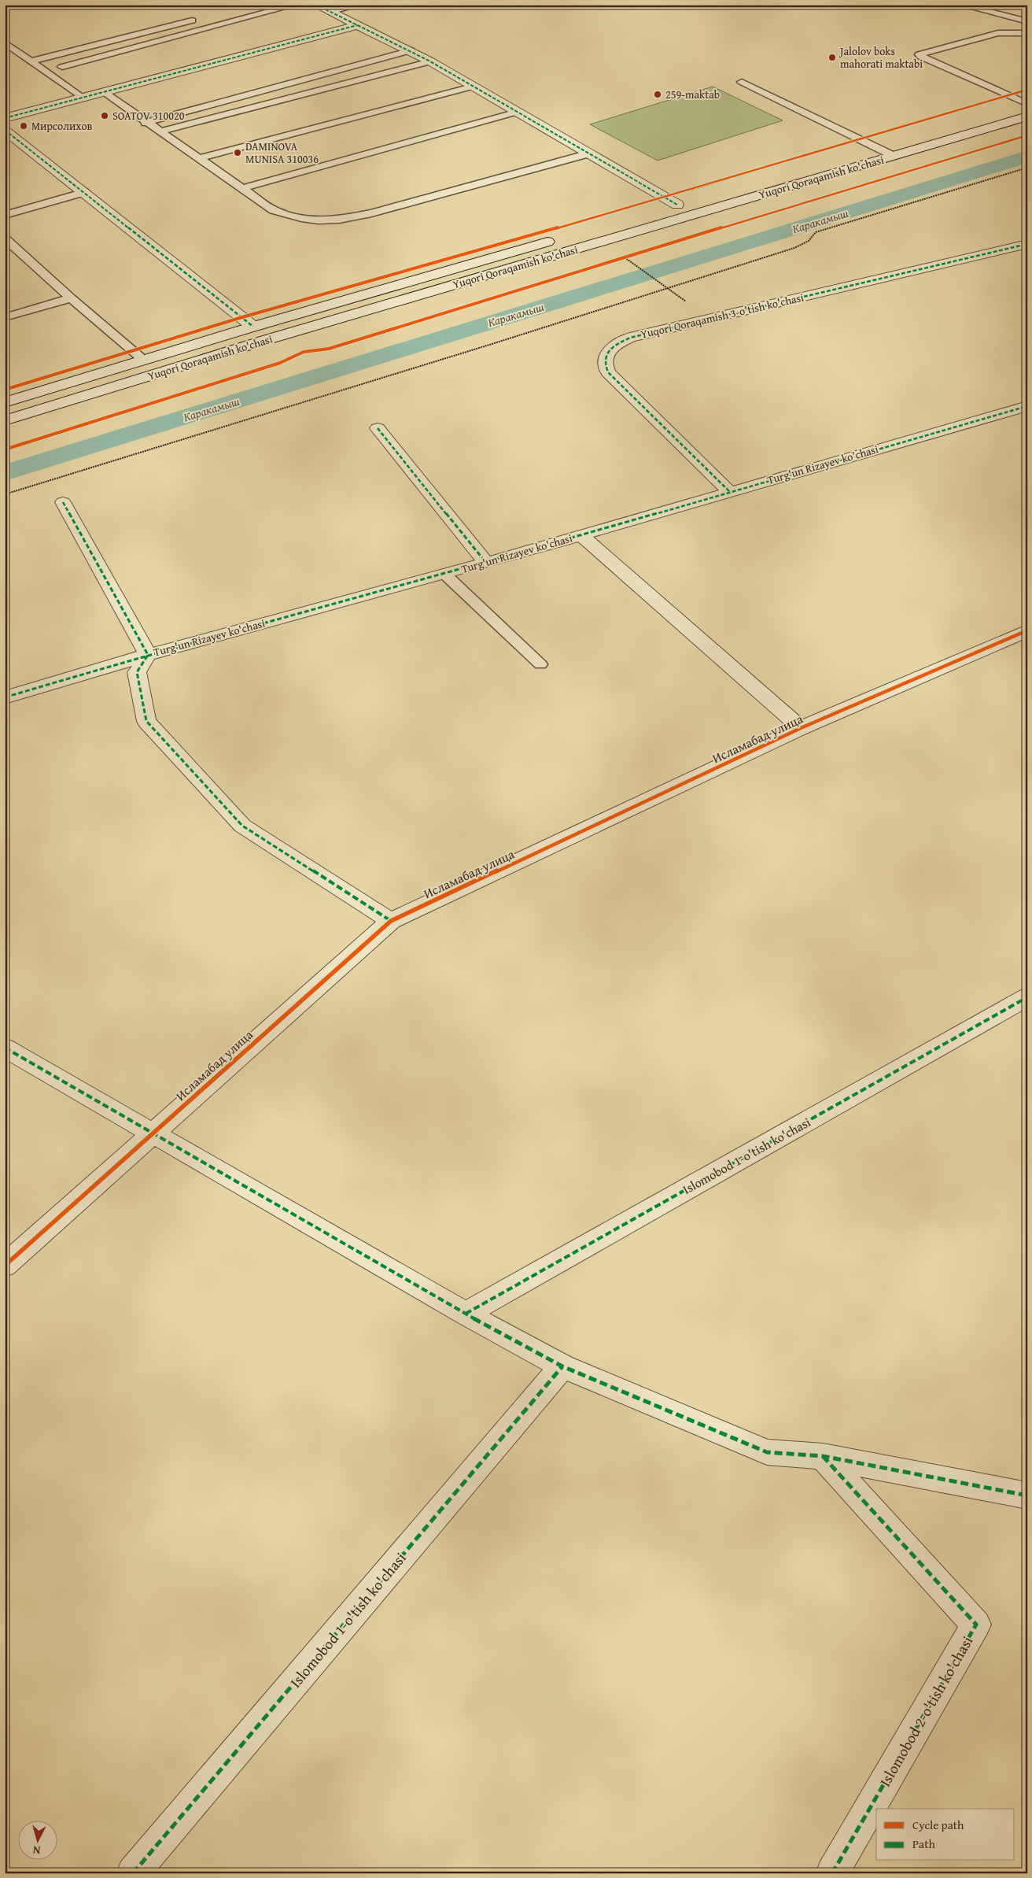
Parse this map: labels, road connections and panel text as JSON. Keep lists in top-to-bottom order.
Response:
{
  "streets": {
    "street": [
      "Yuqori Qoraqamish ko'chasi",
      "Yuqori Qoraqamish 3-o'tish ko'chasi",
      "Turg'un Rizayev ko'chasi",
      "Исламабад улица",
      "Islomobod 1-o'tish ko'chasi",
      "Islomobod 2-o'tish ko'chasi"
    ]
  },
  "crossings": [
    ["Yuqori Qoraqamish 3-o'tish ko'chasi", "Turg'un Rizayev ko'chasi"]
  ],
  "water": ["Каракамыш"],
  "places": [
    "Jalolov boks mahorati maktabi",
    "259-maktab",
    "SOATOV 310020",
    "Мирсолихов",
    "DAMINOVA MUNISA 310036"
  ],
  "legend": ["Cycle path", "Path"],
  "north": "bottom"
}
